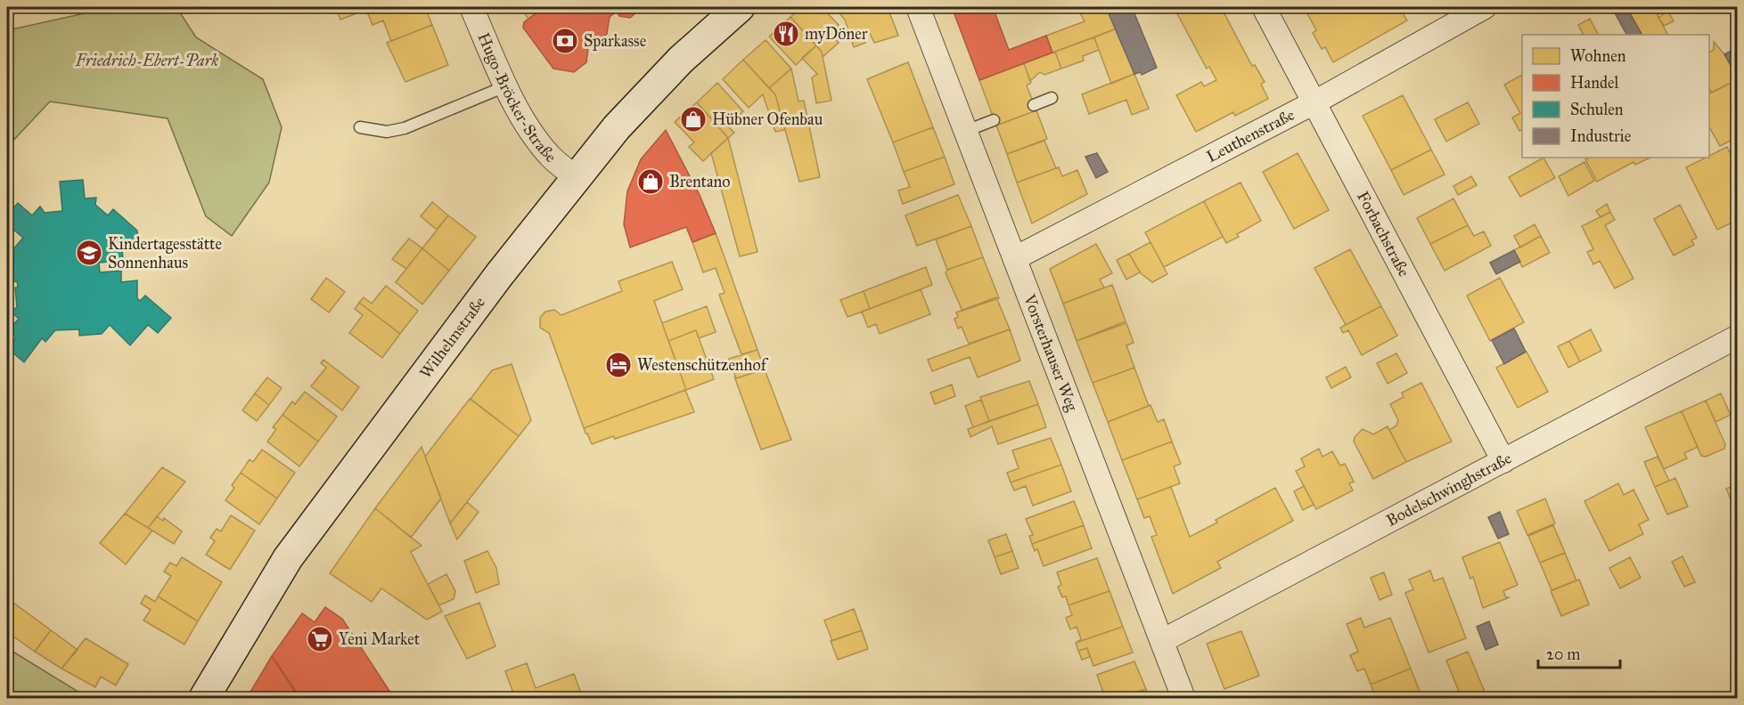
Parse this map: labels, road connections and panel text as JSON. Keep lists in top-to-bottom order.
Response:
{
  "streets": {
    "main road": ["Wilhelmstraße"],
    "street": [
      "Hugo-Bröcker-Straße",
      "Leuthenstraße",
      "Forbachstraße",
      "Vorsterhauser Weg",
      "Bodelschwinghstraße"
    ]
  },
  "crossings": [
    ["Hugo-Bröcker-Straße", "Wilhelmstraße"],
    ["Leuthenstraße", "Forbachstraße"],
    ["Leuthenstraße", "Vorsterhauser Weg"],
    ["Forbachstraße", "Bodelschwinghstraße"],
    ["Vorsterhauser Weg", "Bodelschwinghstraße"]
  ],
  "parks": ["Friedrich-Ebert-Park"],
  "places": {
    "restaurant": ["myDöner"],
    "bank": ["Sparkasse"],
    "shop": ["Hübner Ofenbau", "Brentano"],
    "school or university": ["Kindertagesstätte Sonnenhaus"],
    "hotel": ["Westenschützenhof"],
    "supermarket": ["Yeni Market"]
  },
  "legend": [
    "Wohnen",
    "Handel",
    "Schulen",
    "Industrie"
  ],
  "scale_bar": "20 m"
}
